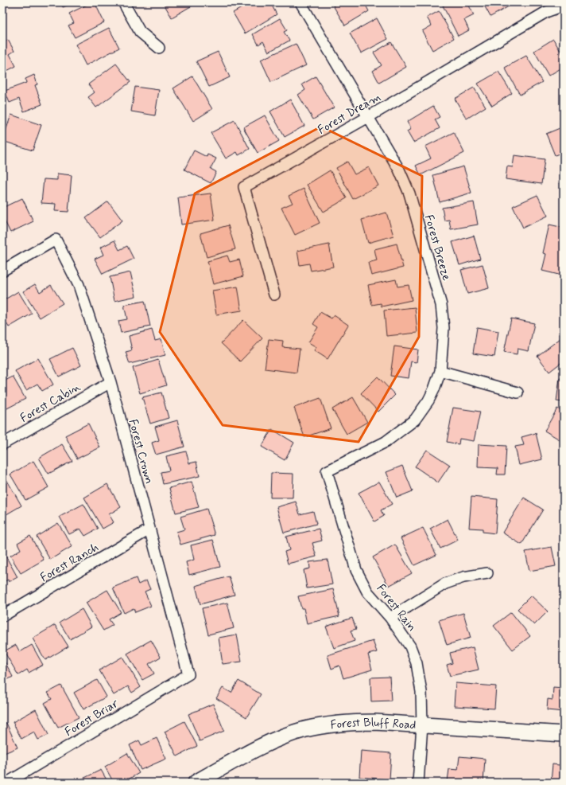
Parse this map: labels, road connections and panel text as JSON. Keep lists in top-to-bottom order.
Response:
{
  "streets": {
    "street": [
      "Forest Dream",
      "Forest Breeze",
      "Forest Cabin",
      "Forest Crown",
      "Forest Ranch",
      "Forest Rain",
      "Forest Briar",
      "Forest Bluff Road"
    ]
  },
  "crossings": [
    ["Forest Dream", "Forest Breeze"],
    ["Forest Breeze", "Forest Rain"],
    ["Forest Cabin", "Forest Crown"],
    ["Forest Crown", "Forest Ranch"],
    ["Forest Crown", "Forest Briar"],
    ["Forest Rain", "Forest Bluff Road"]
  ]
}
